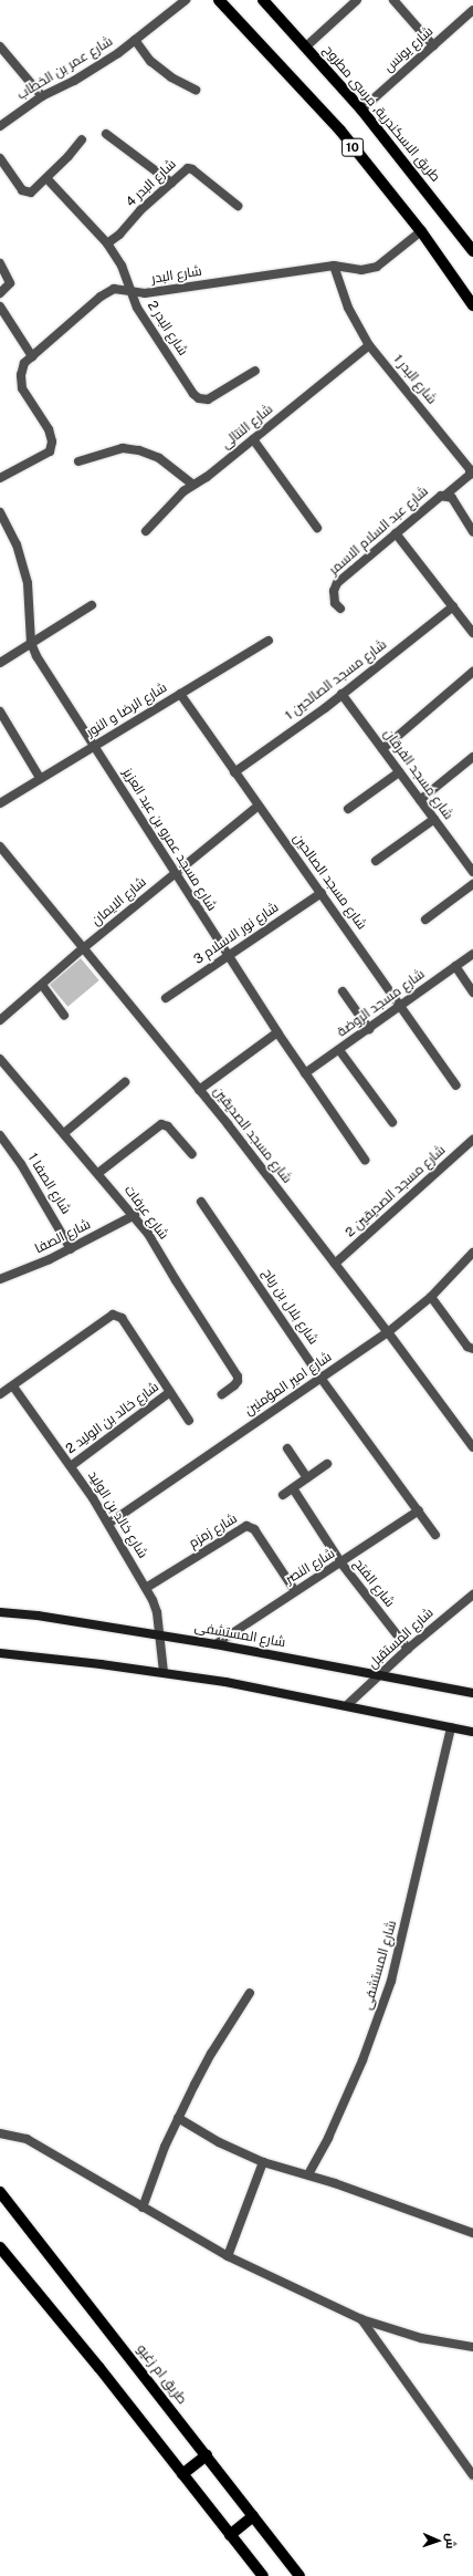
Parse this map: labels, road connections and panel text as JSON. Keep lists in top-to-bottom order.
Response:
{
  "streets": {
    "main road": ["طريق الاسكندرية, مرسى مطروح", "10", "طريق ام زغيو"],
    "street": [
      "شارع يونس",
      "شارع عمر بن الخطاب",
      "شارع البدر 4",
      "شارع البدر",
      "شارع البدر 2",
      "شارع البدر 1",
      "شارع النتالى",
      "شارع عبد السلام الاسمر",
      "شارع مسجد الصالحين 1",
      "شارع الرضا و النور",
      "شارع مسجد الفرقان",
      "شارع مسجد عمرو بن عبد العزيز",
      "شارع مسجد الصالحين",
      "شارع الايمان",
      "شارع نور الاسلام 3",
      "شارع مسجد الروضة",
      "شارع مسجد الصديقين",
      "شارع الصفا 1",
      "شارع مسجد الصديقين 2",
      "شارع عرفات",
      "شارع الصفا",
      "شارع بلال بن رباح",
      "شارع امير المؤمنين",
      "شارع خالد بن الوليد 2",
      "شارع خالد بن الوليد",
      "شارع زمزم",
      "شارع النصر",
      "شارع الفتح",
      "شارع المستشفى",
      "شارع المستقبل"
    ]
  },
  "crossings": [
    ["شارع يونس", "طريق الاسكندرية, مرسى مطروح"],
    ["10", "شارع البدر"],
    ["شارع البدر 4", "شارع البدر 2"],
    ["شارع البدر", "شارع البدر 2"],
    ["شارع البدر", "شارع البدر 1"],
    ["شارع البدر 1", "شارع النتالى"],
    ["شارع البدر 1", "شارع عبد السلام الاسمر"],
    ["شارع مسجد الصالحين 1", "شارع مسجد الفرقان"],
    ["شارع مسجد الصالحين 1", "شارع مسجد الصالحين"],
    ["شارع الرضا و النور", "شارع مسجد عمرو بن عبد العزيز"],
    ["شارع الرضا و النور", "شارع مسجد الصالحين"],
    ["شارع مسجد عمرو بن عبد العزيز", "شارع الايمان"],
    ["شارع مسجد عمرو بن عبد العزيز", "شارع نور الاسلام 3"],
    ["شارع مسجد عمرو بن عبد العزيز", "شارع مسجد الروضة"],
    ["شارع مسجد الصالحين", "شارع الايمان"],
    ["شارع مسجد الصالحين", "شارع نور الاسلام 3"],
    ["شارع مسجد الصالحين", "شارع مسجد الروضة"],
    ["شارع الايمان", "شارع مسجد الصديقين"],
    ["شارع مسجد الصديقين", "شارع مسجد الصديقين 2"],
    ["شارع مسجد الصديقين", "شارع امير المؤمنين"],
    ["شارع الصفا 1", "شارع الصفا"],
    ["شارع عرفات", "شارع الصفا"],
    ["شارع بلال بن رباح", "شارع امير المؤمنين"],
    ["شارع بلال بن رباح", "شارع النصر"],
    ["شارع امير المؤمنين", "شارع خالد بن الوليد"],
    ["شارع خالد بن الوليد 2", "شارع خالد بن الوليد"],
    ["شارع خالد بن الوليد", "شارع زمزم"],
    ["شارع خالد بن الوليد", "شارع المستشفى"],
    ["شارع زمزم", "شارع النصر"],
    ["شارع النصر", "شارع الفتح"],
    ["شارع النصر", "شارع المستشفى"],
    ["شارع الفتح", "شارع المستقبل"],
    ["شارع المستشفى", "شارع المستقبل"]
  ],
  "north": "right"
}
